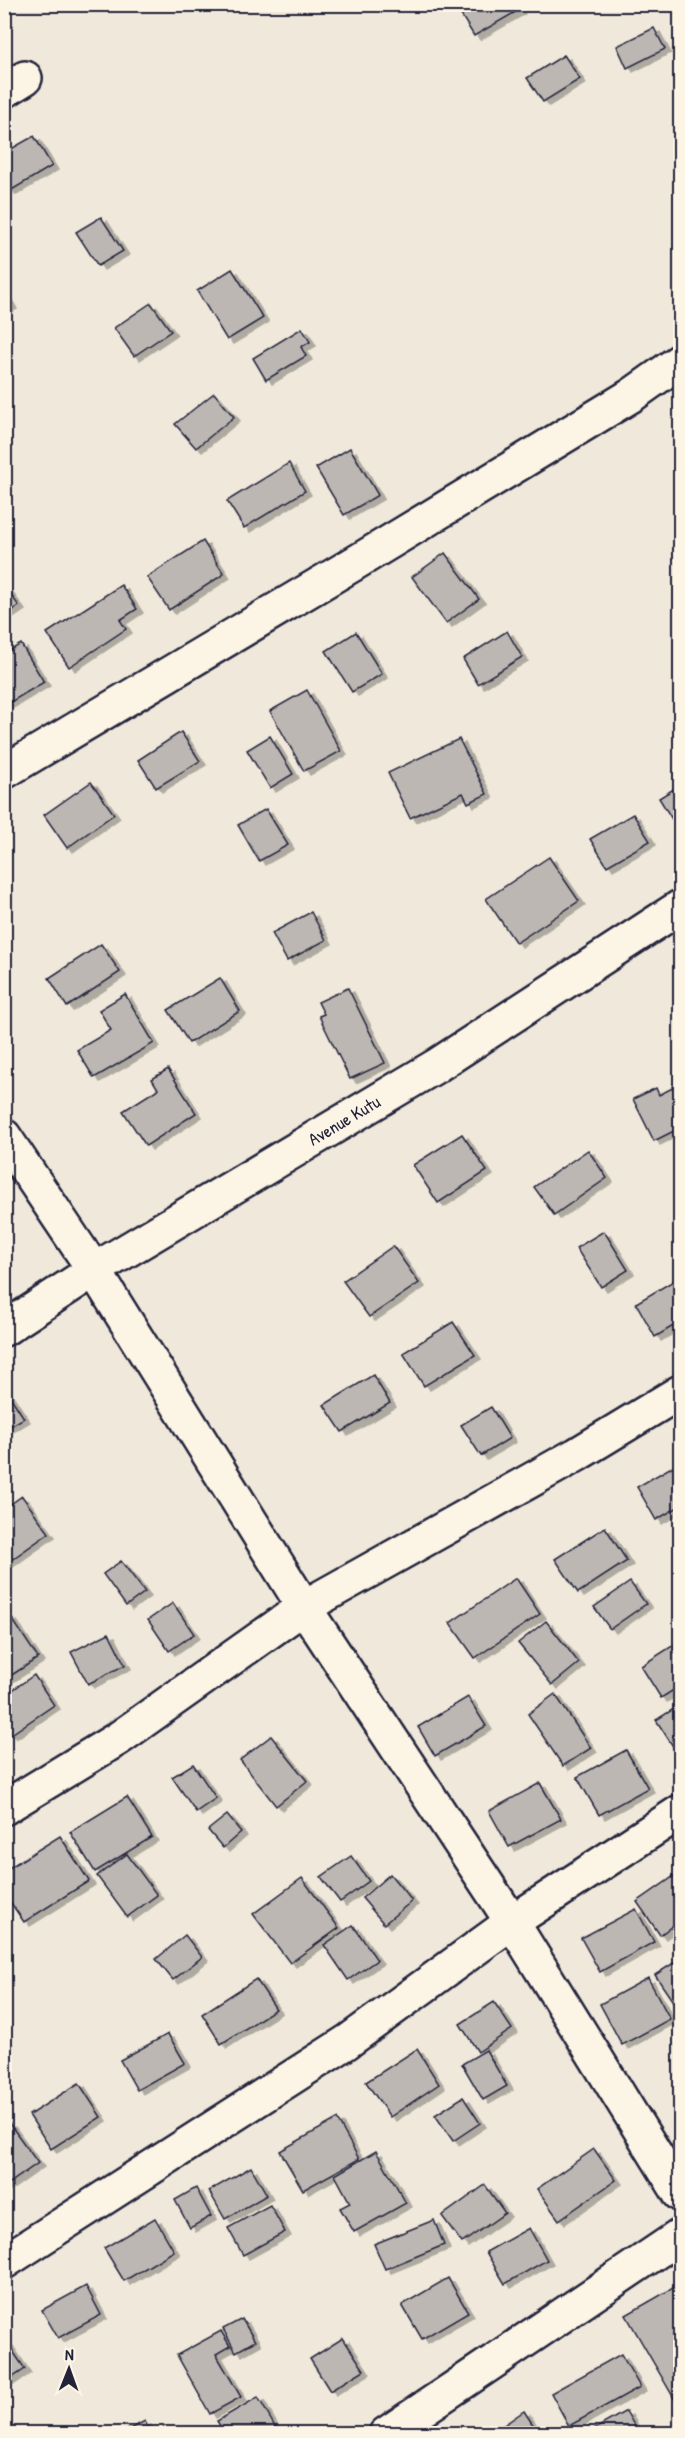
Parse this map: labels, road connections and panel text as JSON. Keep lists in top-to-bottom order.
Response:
{
  "streets": {
    "street": ["Avenue Kutu"]
  },
  "north": "top"
}
